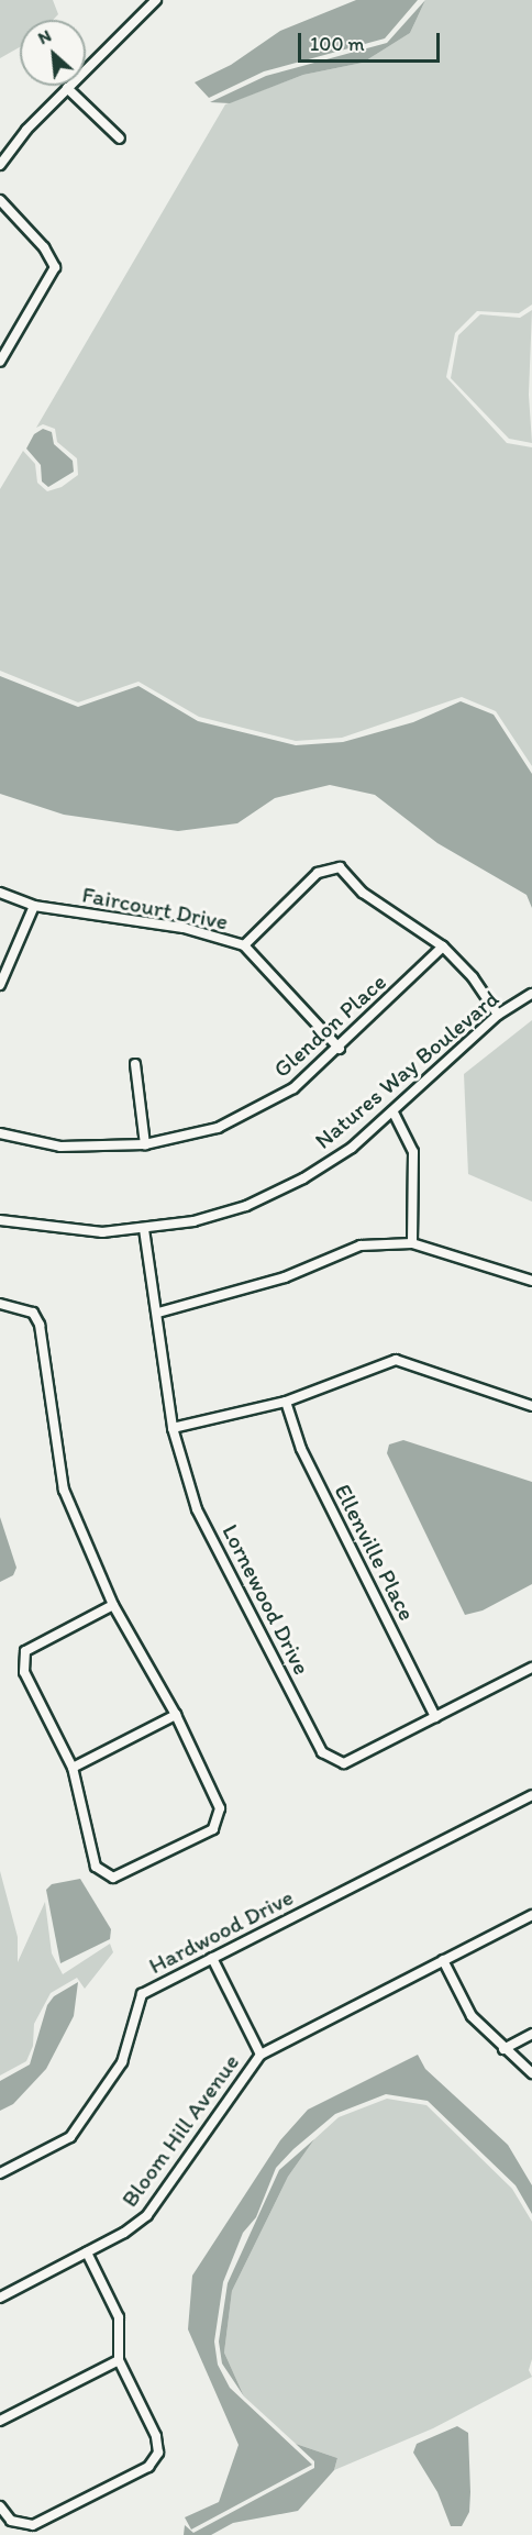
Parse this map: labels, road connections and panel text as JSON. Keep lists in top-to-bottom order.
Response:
{
  "streets": {
    "street": [
      "Faircourt Drive",
      "Glendon Place",
      "Natures Way Boulevard",
      "Ellenville Place",
      "Lornewood Drive",
      "Hardwood Drive",
      "Bloom Hill Avenue"
    ]
  },
  "crossings": [
    ["Faircourt Drive", "Glendon Place"],
    ["Natures Way Boulevard", "Lornewood Drive"],
    ["Ellenville Place", "Lornewood Drive"]
  ],
  "scale_bar": "100 m",
  "north": "top left"
}
